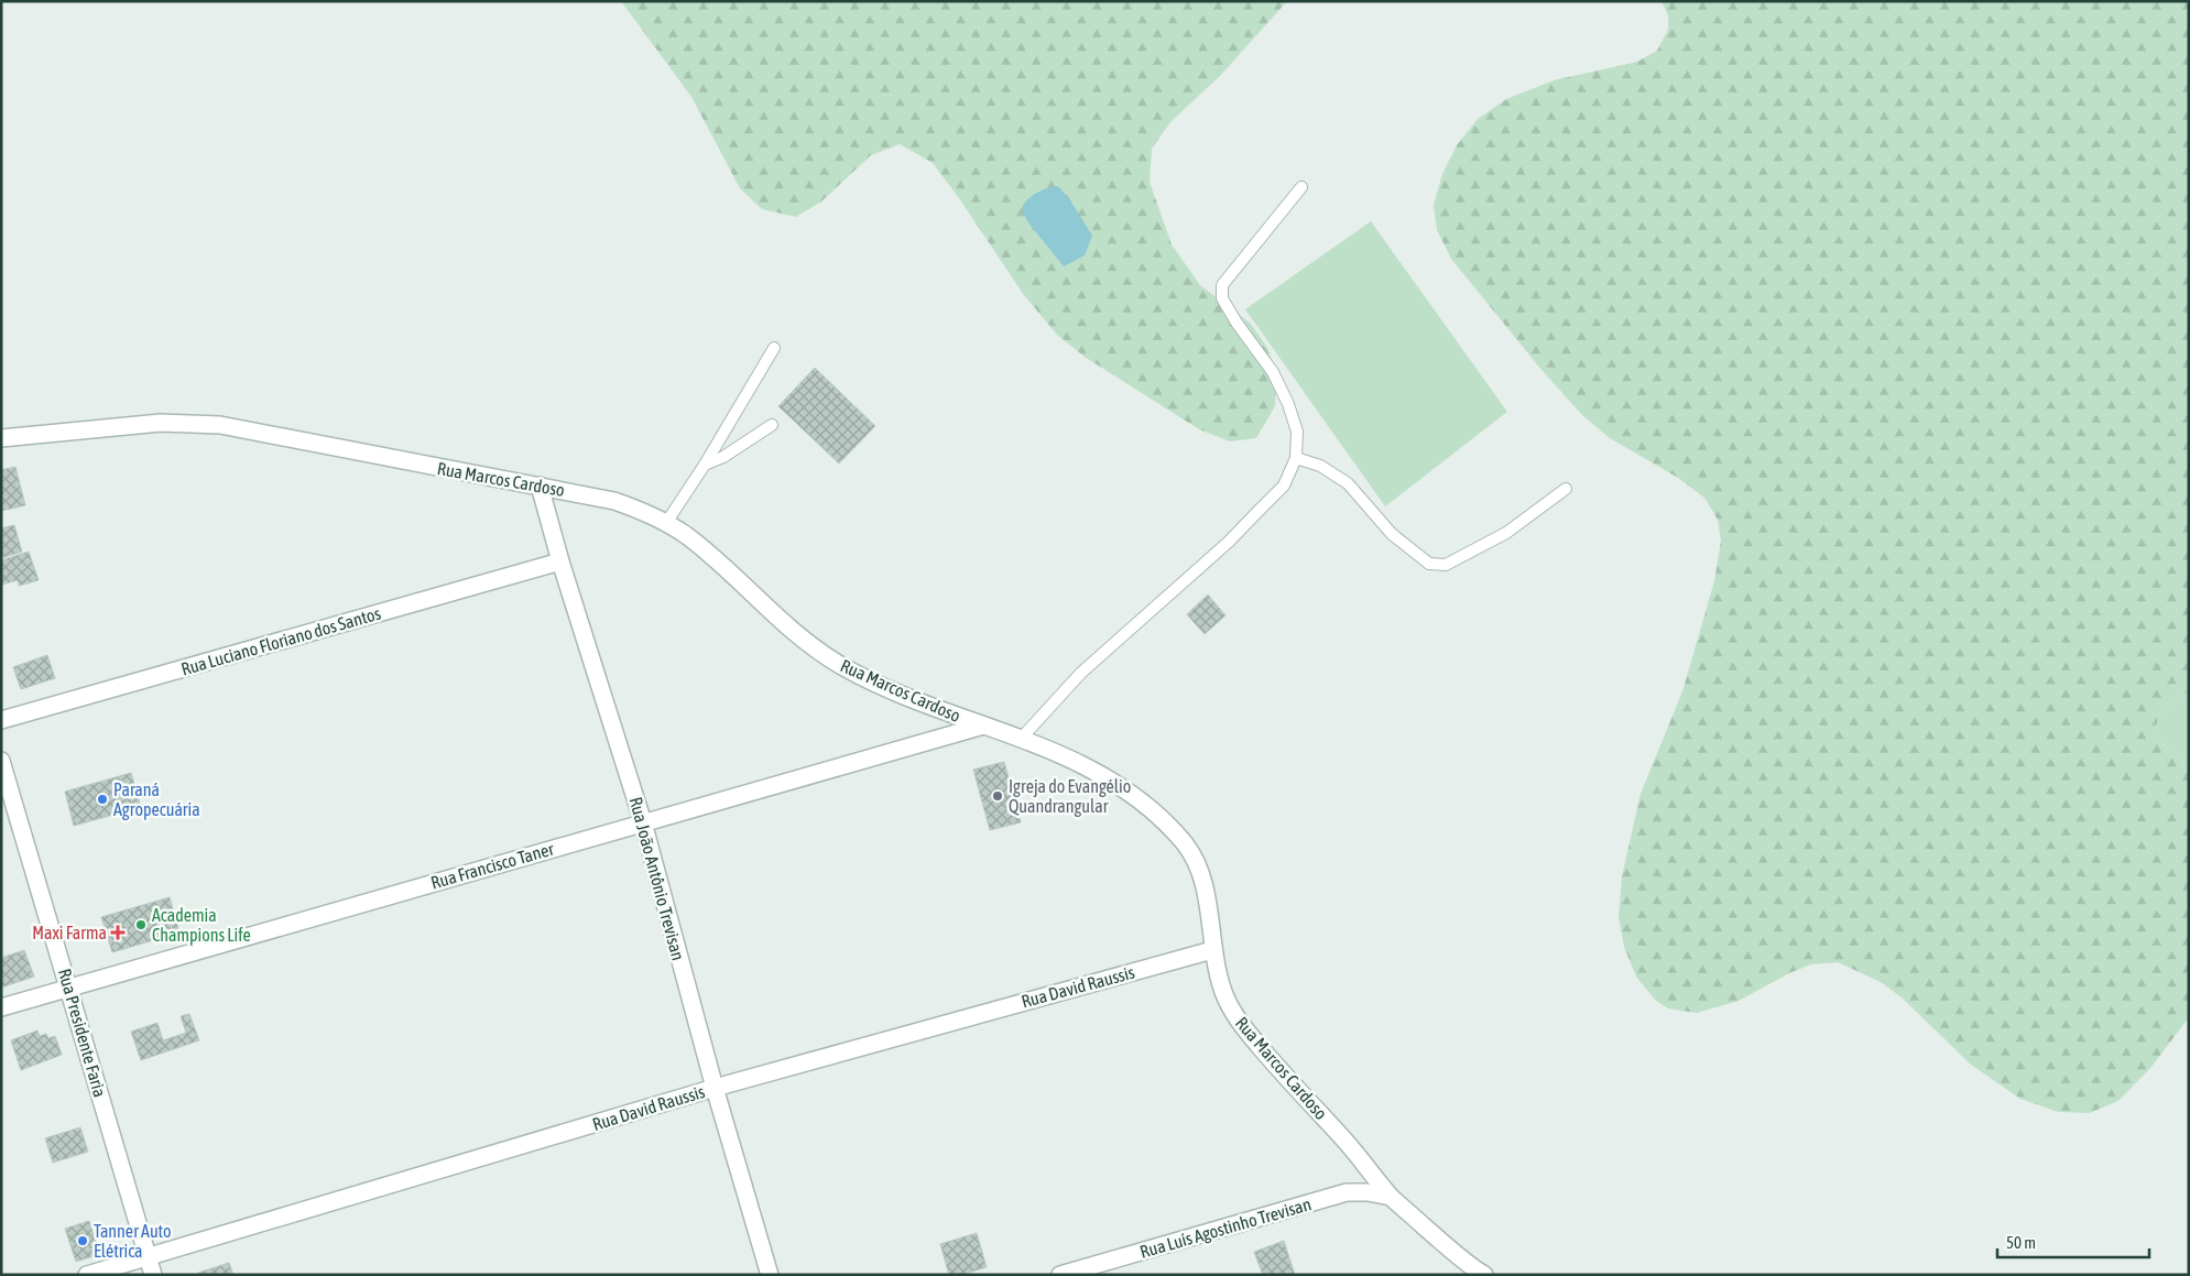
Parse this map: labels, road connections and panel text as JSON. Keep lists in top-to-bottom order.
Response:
{
  "streets": {
    "street": [
      "Rua Marcos Cardoso",
      "Rua Luciano Floriano dos Santos",
      "Rua Francisco Taner",
      "Rua João Antônio Trevisan",
      "Rua David Raussis",
      "Rua Presidente Faria",
      "Rua Luís Agostinho Trevisan"
    ]
  },
  "crossings": [
    ["Rua Marcos Cardoso", "Rua Francisco Taner"],
    ["Rua Marcos Cardoso", "Rua João Antônio Trevisan"],
    ["Rua Marcos Cardoso", "Rua David Raussis"],
    ["Rua Marcos Cardoso", "Rua Luís Agostinho Trevisan"],
    ["Rua Luciano Floriano dos Santos", "Rua João Antônio Trevisan"],
    ["Rua Francisco Taner", "Rua João Antônio Trevisan"],
    ["Rua Francisco Taner", "Rua Presidente Faria"],
    ["Rua João Antônio Trevisan", "Rua David Raussis"],
    ["Rua David Raussis", "Rua Presidente Faria"]
  ],
  "places": {
    "other": [
      "Igreja do Evangélio Quandrangular",
      "Paraná Agropecuária",
      "Academia Champions Life",
      "Tanner Auto Elétrica"
    ],
    "health": ["Maxi Farma"]
  },
  "scale_bar": "50 m"
}
